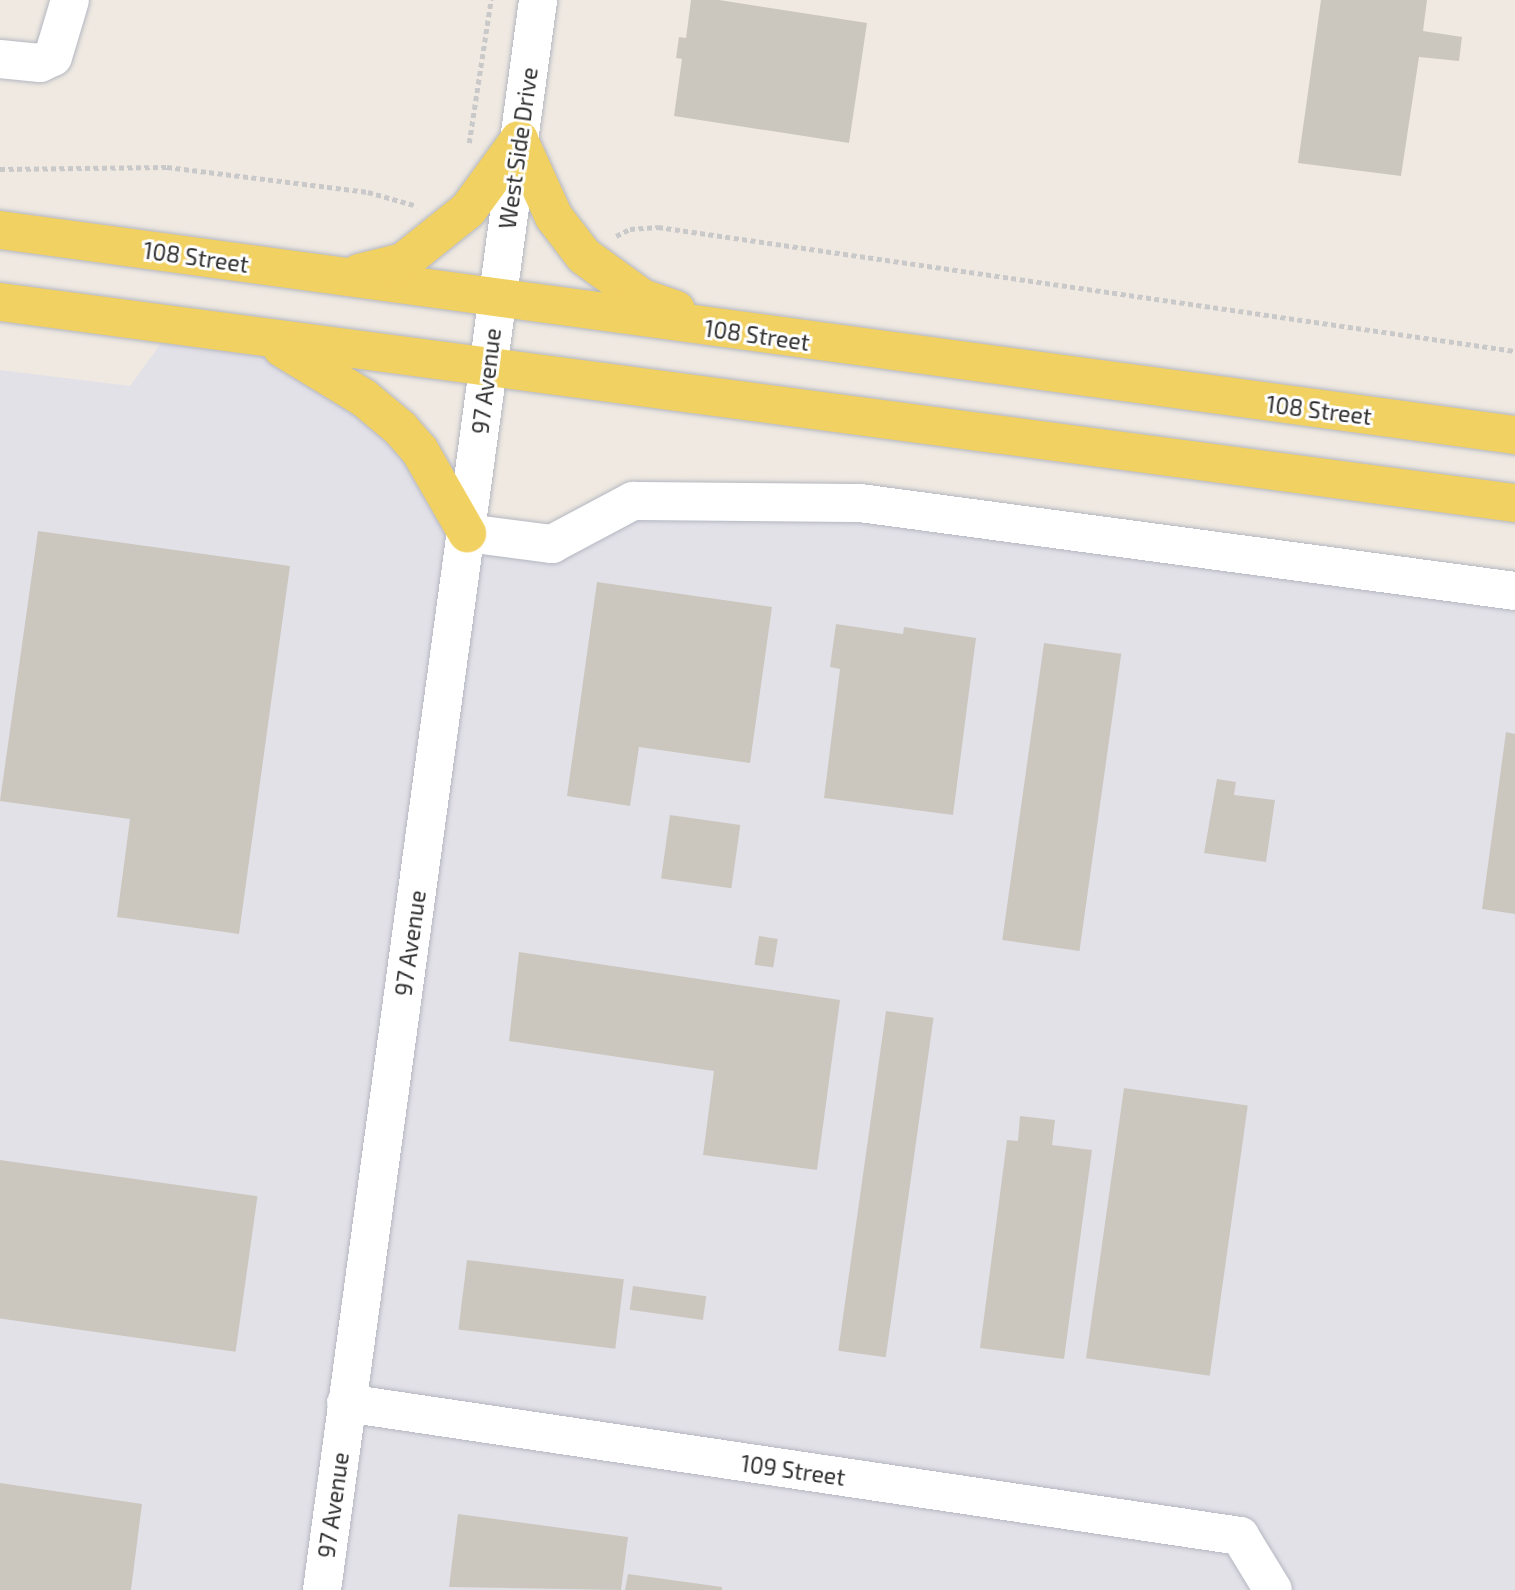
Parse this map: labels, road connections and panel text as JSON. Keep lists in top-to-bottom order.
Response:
{
  "streets": {
    "main road": ["108 Street"],
    "street": ["West Side Drive", "97 Avenue", "109 Street"]
  },
  "crossings": [
    ["West Side Drive", "108 Street"],
    ["West Side Drive", "97 Avenue"],
    ["108 Street", "97 Avenue"],
    ["97 Avenue", "109 Street"]
  ]
}
